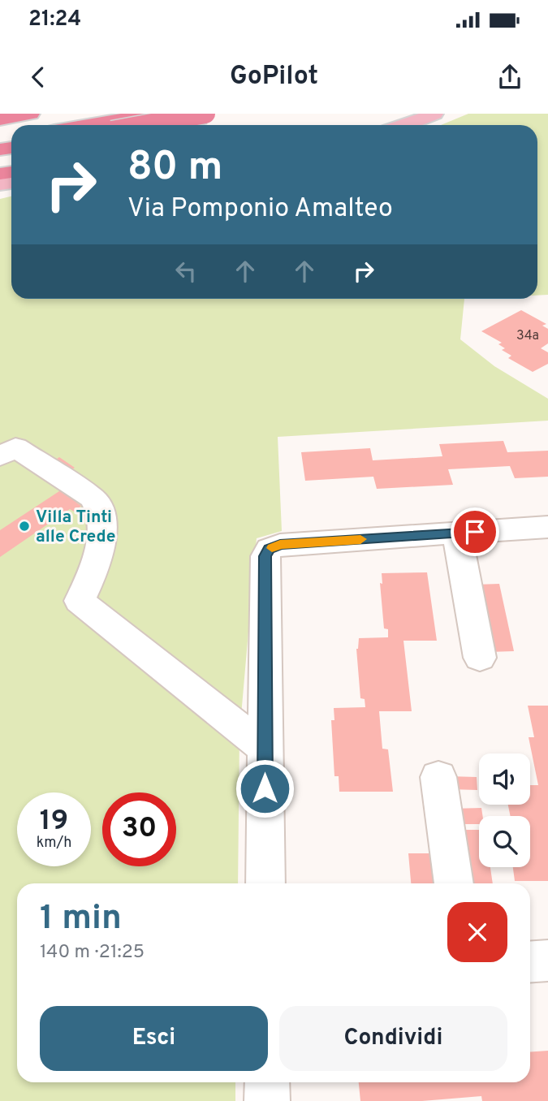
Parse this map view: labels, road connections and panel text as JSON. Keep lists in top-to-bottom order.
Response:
{
  "places": ["Villa Tinti alle Crede"],
  "house_numbers": ["34a"],
  "page": {
    "status": "21:24",
    "header": "GoPilot",
    "turn": ["80 m", "Via Pomponio Amalteo"],
    "speed": "19 km/h",
    "limit": "30",
    "heading": ["1 min", "140 m · 21:25"],
    "buttons": ["Esci", "Condividi"]
  }
}
